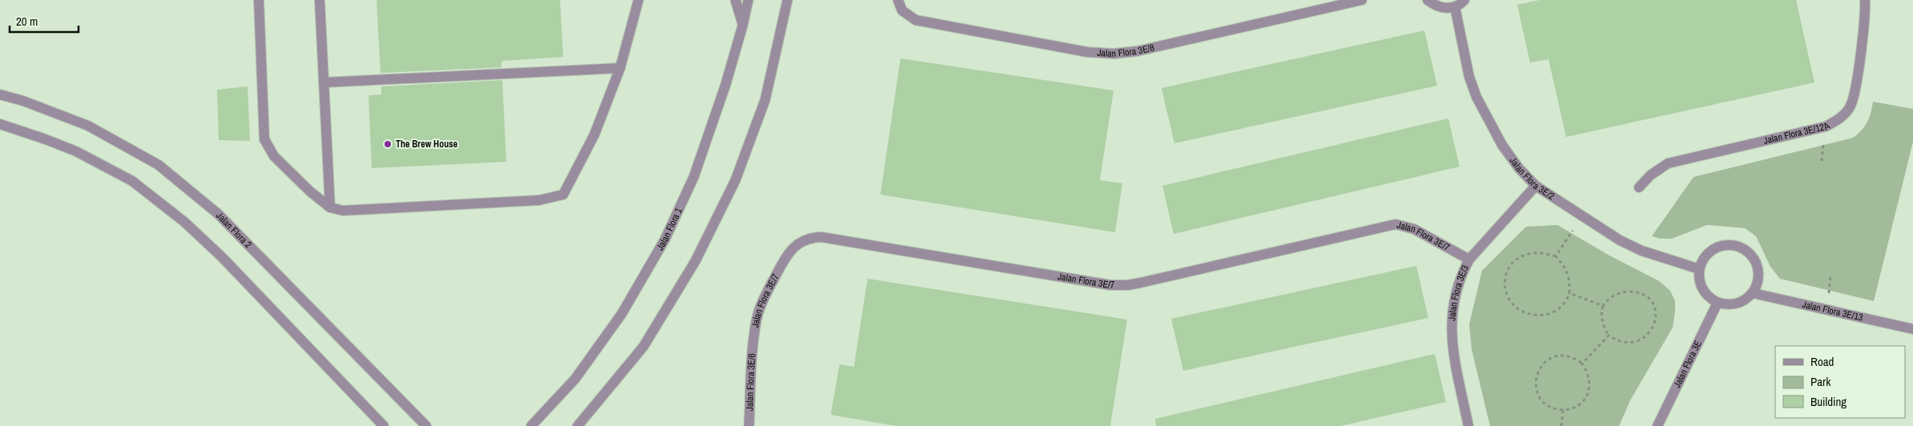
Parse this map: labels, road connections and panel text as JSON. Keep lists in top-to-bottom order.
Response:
{
  "streets": {
    "street": [
      "Jalan Flora 3E/8",
      "Jalan Flora 3E/12A",
      "Jalan Flora 3E/2",
      "Jalan Flora 1",
      "Jalan Flora 2",
      "Jalan Flora 3E/7",
      "Jalan Flora 3E/3",
      "Jalan Flora 3E/13",
      "Jalan Flora 3E",
      "Jalan Flora 3E/6"
    ]
  },
  "crossings": [
    ["Jalan Flora 3E/2", "Jalan Flora 3E/3"],
    ["Jalan Flora 3E/2", "Jalan Flora 3E/13"],
    ["Jalan Flora 3E/2", "Jalan Flora 3E"],
    ["Jalan Flora 3E/7", "Jalan Flora 3E/3"],
    ["Jalan Flora 3E/7", "Jalan Flora 3E/6"],
    ["Jalan Flora 3E/13", "Jalan Flora 3E"]
  ],
  "places": ["The Brew House"],
  "legend": ["Road", "Park", "Building"],
  "scale_bar": "20 m"
}
